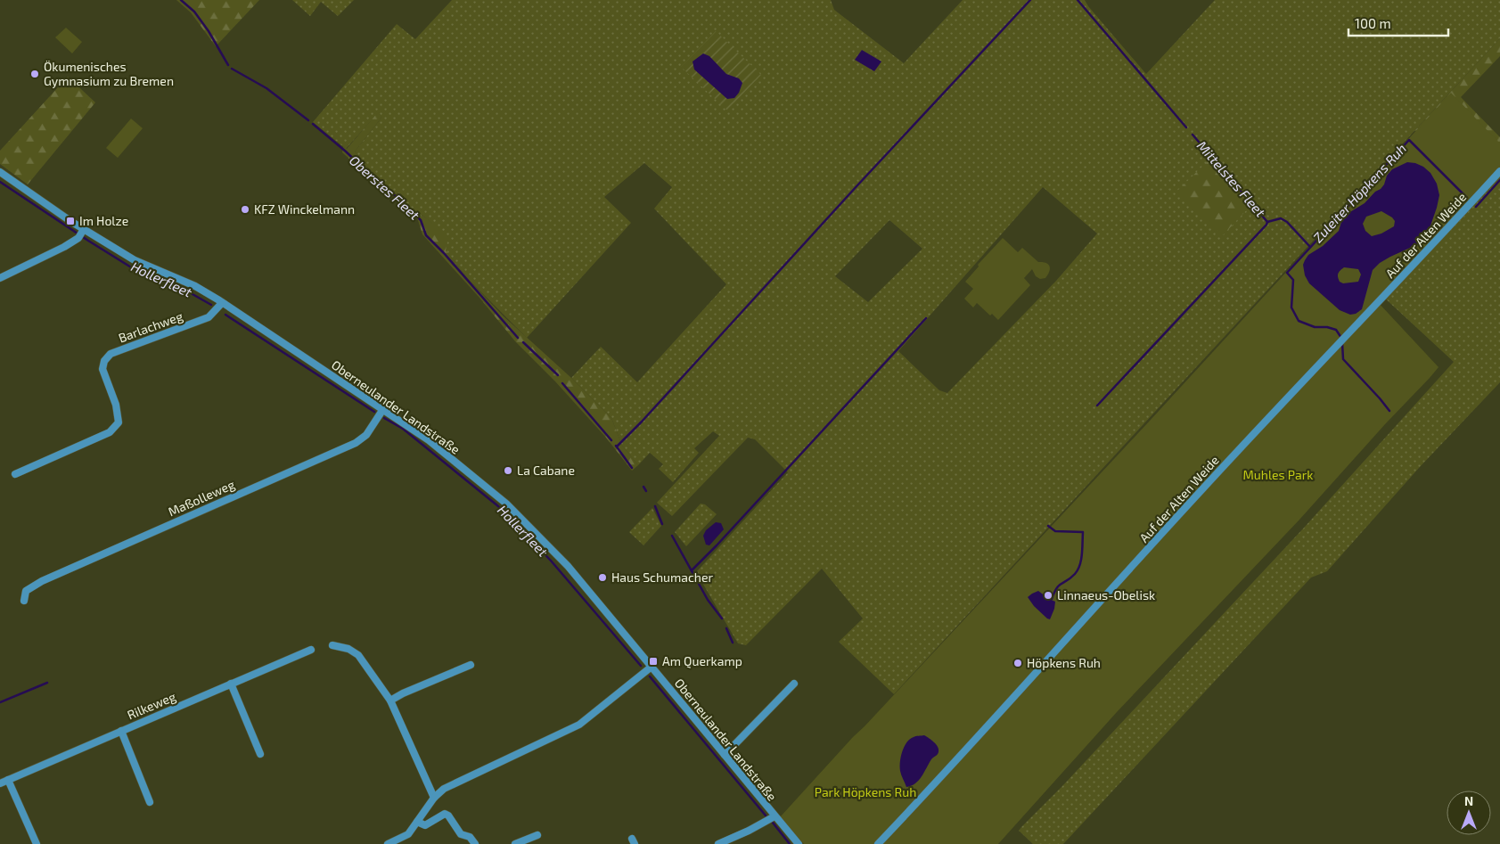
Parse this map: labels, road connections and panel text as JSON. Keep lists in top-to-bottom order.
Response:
{
  "streets": {
    "street": [
      "Auf der Alten Weide",
      "Barlachweg",
      "Oberneulander Landstraße",
      "Maßolleweg",
      "Rilkeweg"
    ]
  },
  "crossings": [
    ["Barlachweg", "Oberneulander Landstraße"],
    ["Oberneulander Landstraße", "Maßolleweg"]
  ],
  "water": [
    "Mittelstes Fleet",
    "Oberstes Fleet",
    "Zuleiter Höpkens Ruh",
    "Hollerfleet"
  ],
  "parks": ["Muhles Park", "Park Höpkens Ruh"],
  "places": {
    "other": [
      "Ökumenisches Gymnasium zu Bremen",
      "KFZ Winckelmann",
      "La Cabane",
      "Haus Schumacher",
      "Linnaeus-Obelisk",
      "Höpkens Ruh"
    ],
    "transit": ["Im Holze", "Am Querkamp"]
  },
  "scale_bar": "100 m",
  "north": "top"
}
